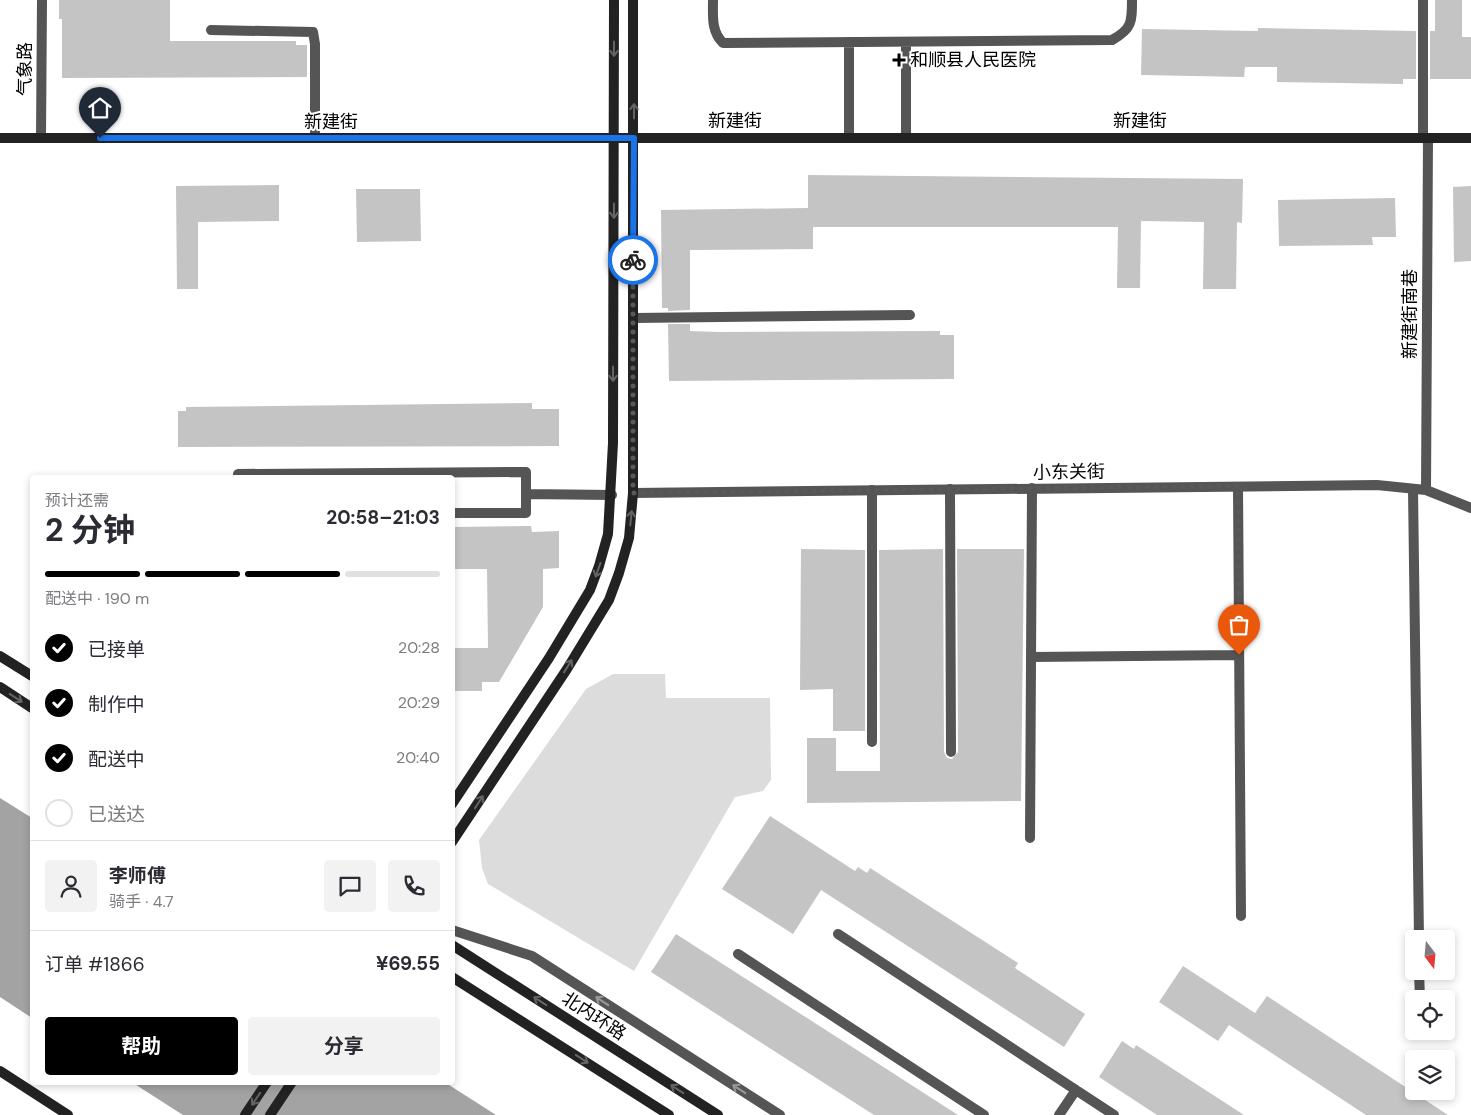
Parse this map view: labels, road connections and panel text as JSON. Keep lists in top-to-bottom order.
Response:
{
  "streets": {
    "main road": ["新建街", "北内环路"],
    "street": ["气象路", "新建街南巷", "小东关街"]
  },
  "crossings": [
    ["气象路", "新建街"],
    ["新建街", "新建街南巷"],
    ["新建街南巷", "小东关街"]
  ],
  "places": {
    "health": ["和顺县人民医院"]
  },
  "north": "bottom",
  "page": {
    "heading": ["2 分钟", "预计还需", "20:58–21:03"],
    "panel": [
      "李师傅",
      "骑手 · 4.7",
      "订单 #1866",
      "¥69.55"
    ],
    "bar": "配送中 · 190 m",
    "list": [
      ["已接单", "20:28"],
      ["制作中", "20:29"],
      ["配送中", "20:40"],
      "已送达"
    ],
    "buttons": ["帮助", "分享"]
  }
}
